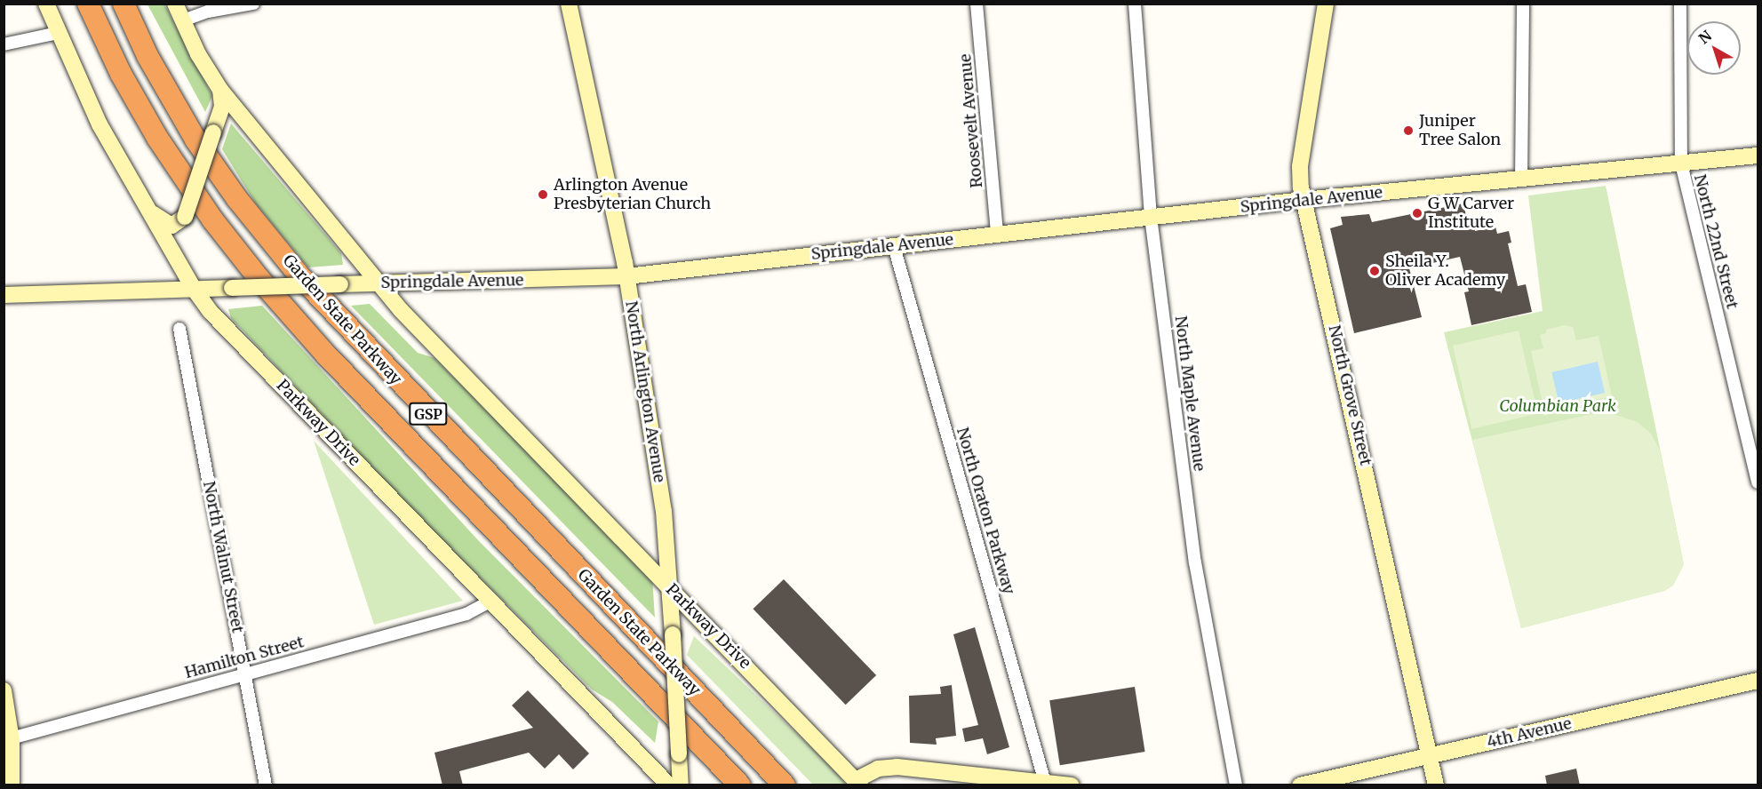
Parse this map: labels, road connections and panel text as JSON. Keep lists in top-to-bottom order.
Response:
{
  "streets": {
    "highway": ["Garden State Parkway", "GSP"],
    "street": [
      "Roosevelt Avenue",
      "Springdale Avenue",
      "North 22nd Street",
      "North Arlington Avenue",
      "North Maple Avenue",
      "North Grove Street",
      "Parkway Drive",
      "North Oraton Parkway",
      "North Walnut Street",
      "Hamilton Street",
      "4th Avenue"
    ]
  },
  "crossings": [
    ["Roosevelt Avenue", "Springdale Avenue"],
    ["Springdale Avenue", "North 22nd Street"],
    ["Springdale Avenue", "North Arlington Avenue"],
    ["Springdale Avenue", "North Maple Avenue"],
    ["Springdale Avenue", "North Grove Street"],
    ["Springdale Avenue", "Parkway Drive"],
    ["Springdale Avenue", "North Oraton Parkway"],
    ["North Arlington Avenue", "Parkway Drive"],
    ["North Grove Street", "4th Avenue"],
    ["Parkway Drive", "Hamilton Street"],
    ["North Walnut Street", "Hamilton Street"]
  ],
  "parks": ["Columbian Park"],
  "places": [
    "Juniper Tree Salon",
    "Arlington Avenue Presbyterian Church",
    "G W Carver Institute",
    "Sheila Y. Oliver Academy"
  ],
  "north": "top left"
}
